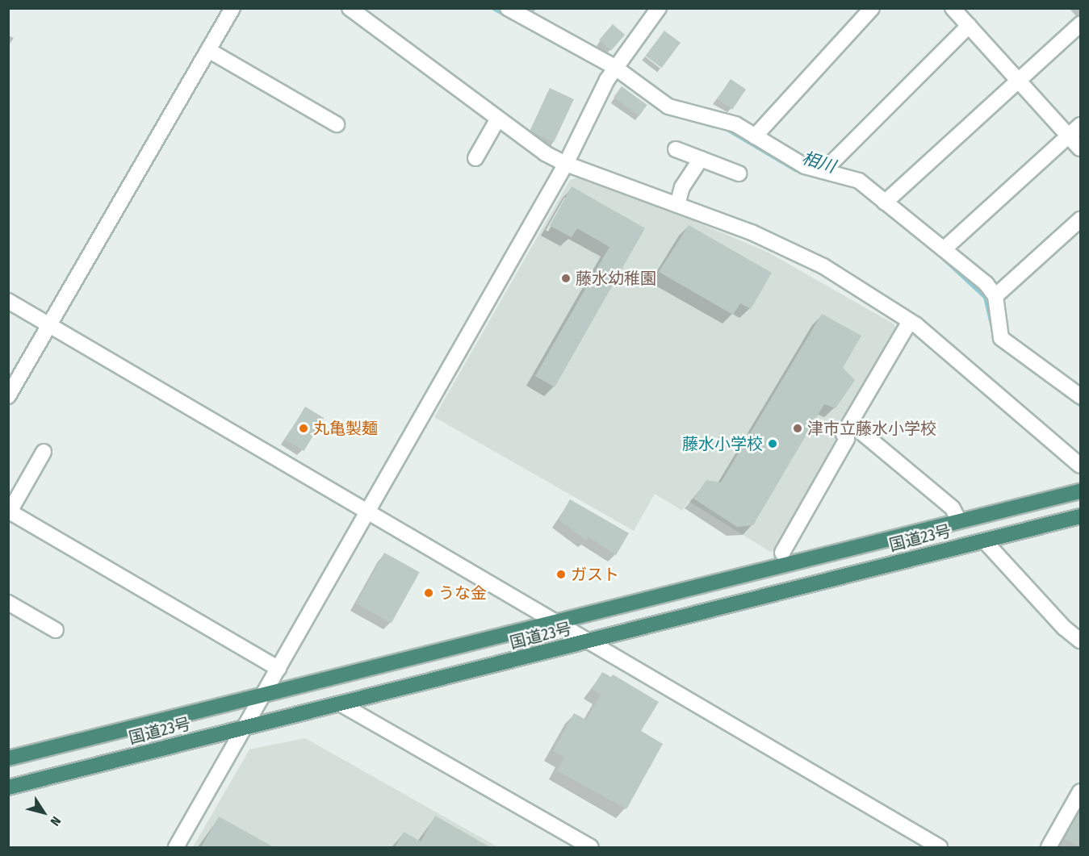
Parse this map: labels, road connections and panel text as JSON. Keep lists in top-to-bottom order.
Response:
{
  "streets": {
    "highway": ["国道23号"]
  },
  "water": ["相川"],
  "places": [
    "藤水幼稚園",
    "丸亀製麺",
    "津市立藤水小学校",
    "藤水小学校",
    "ガスト",
    "うな金"
  ],
  "north": "bottom right"
}
